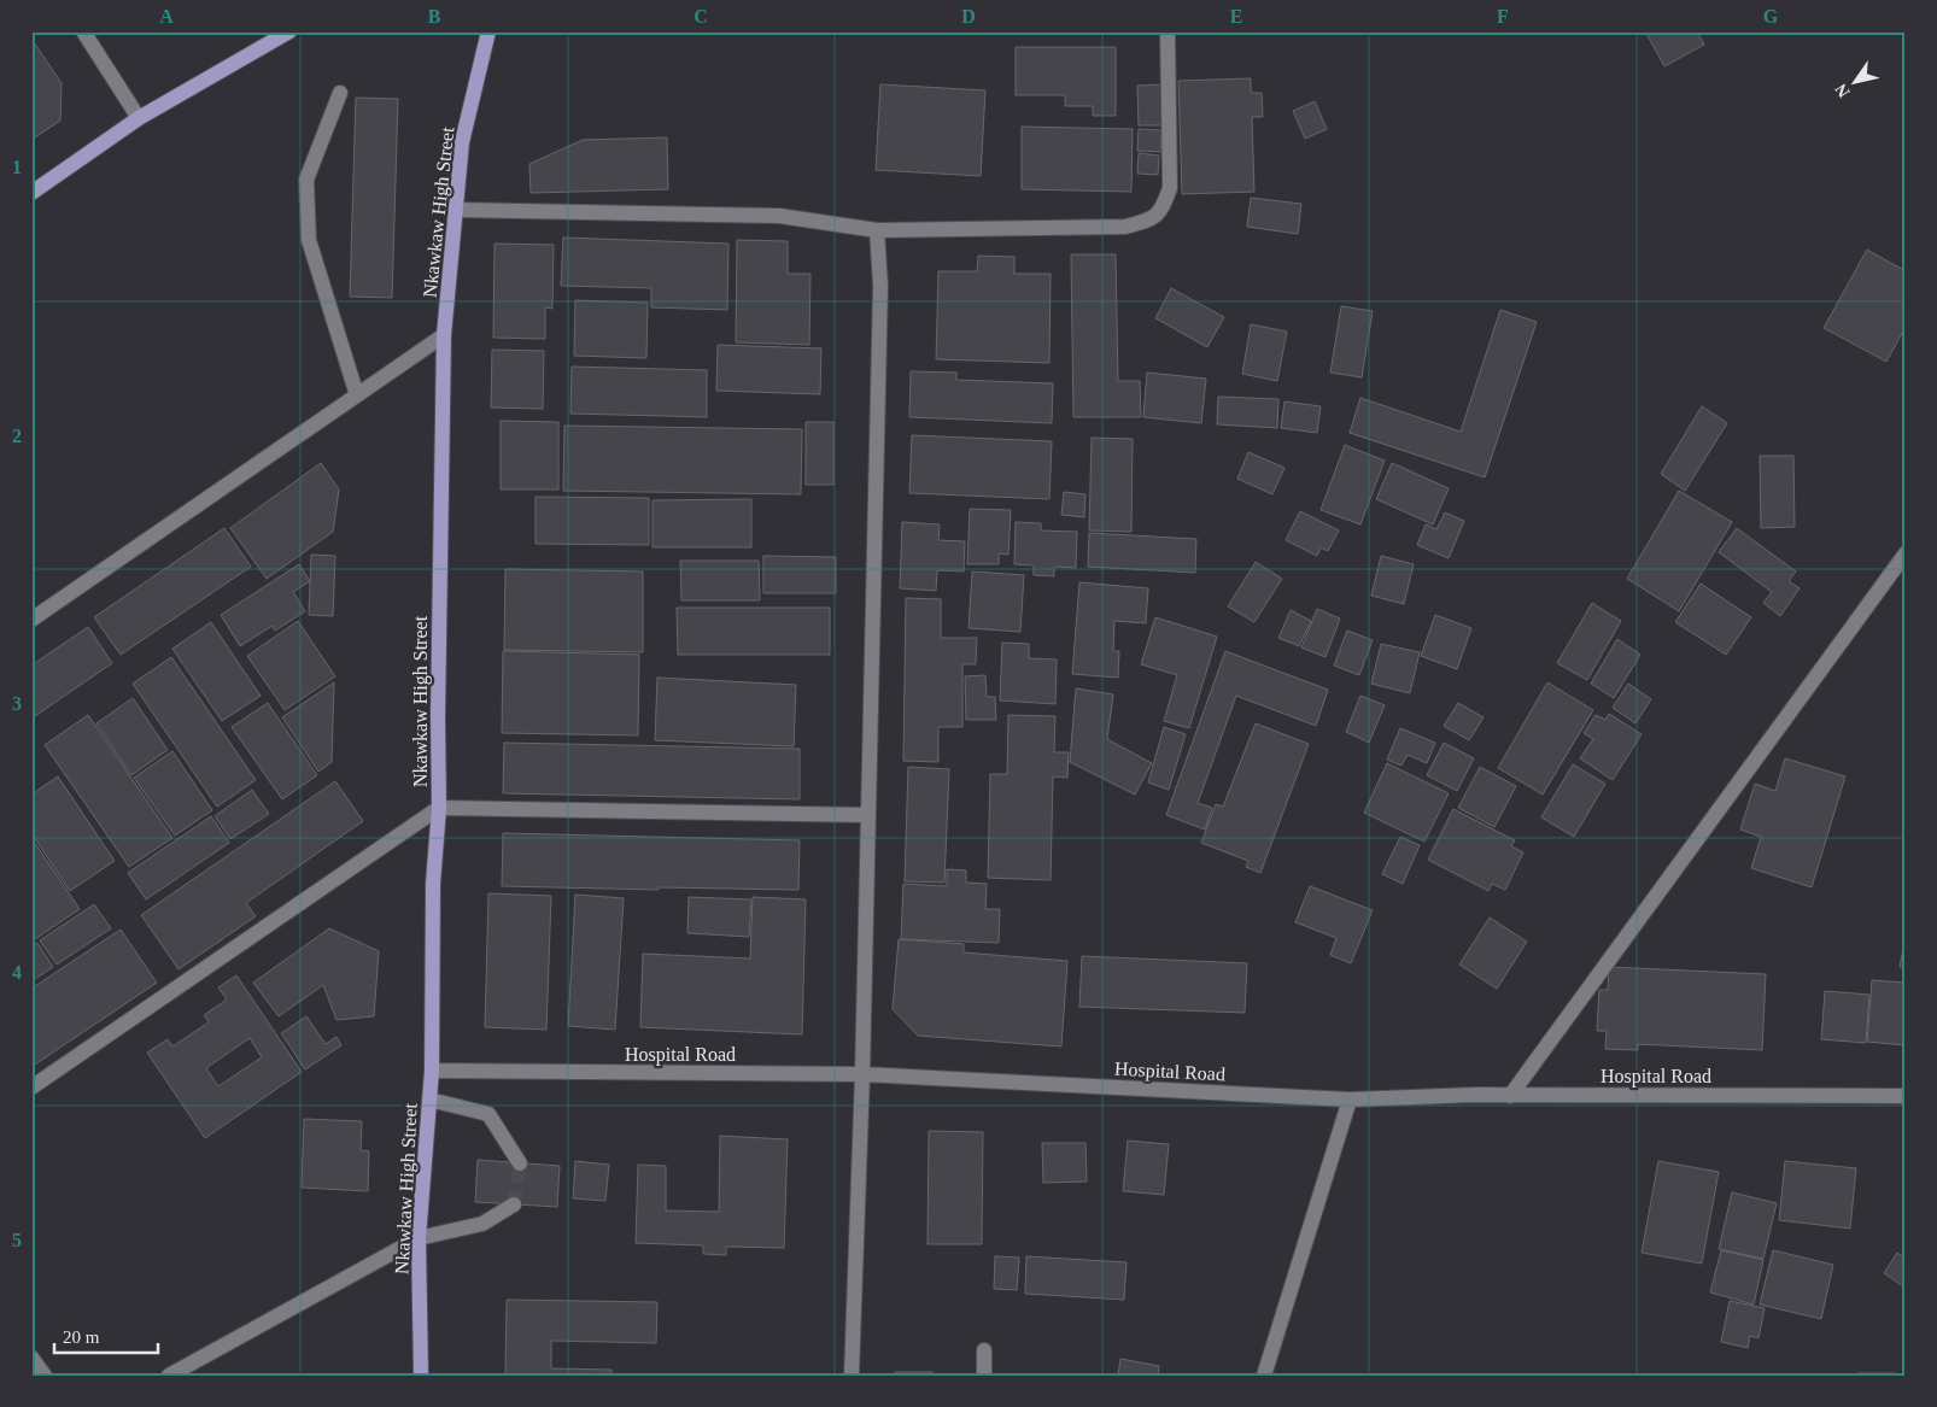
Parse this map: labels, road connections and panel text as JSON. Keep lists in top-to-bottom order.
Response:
{
  "streets": {
    "main road": ["Nkawkaw High Street"],
    "street": ["Hospital Road"]
  },
  "crossings": [
    ["Nkawkaw High Street", "Hospital Road"]
  ],
  "scale_bar": "20 m",
  "north": "bottom left",
  "grid": {
    "columns": [
      "A",
      "B",
      "C",
      "D",
      "E",
      "F",
      "G"
    ],
    "rows": [
      "1",
      "2",
      "3",
      "4",
      "5"
    ]
  }
}
